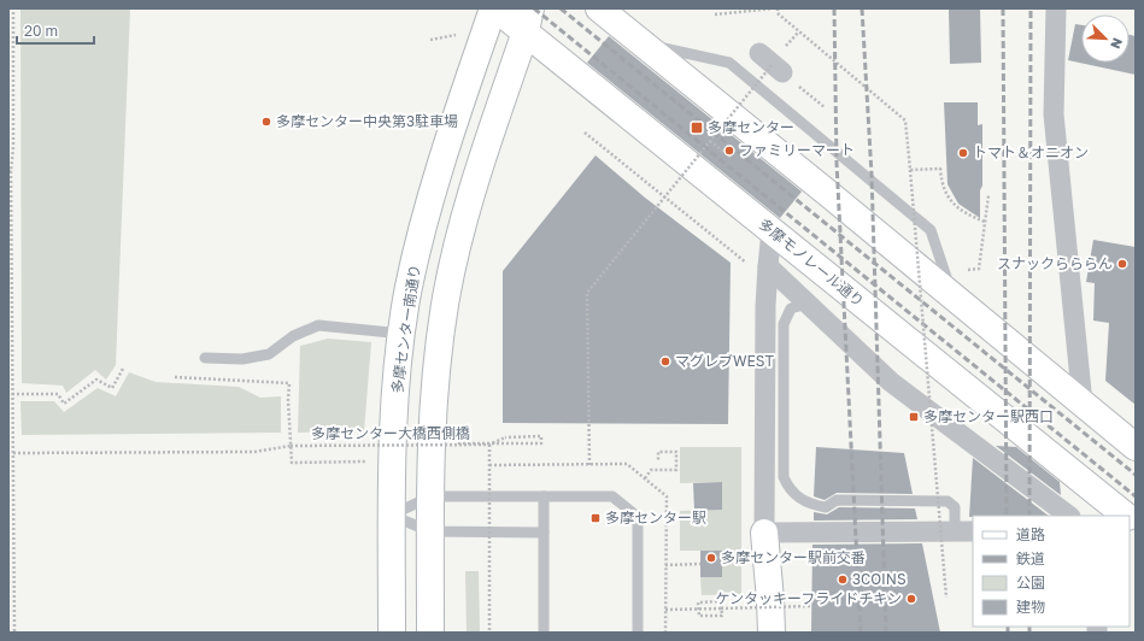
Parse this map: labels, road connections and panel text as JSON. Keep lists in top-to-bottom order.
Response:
{
  "streets": {
    "main road": ["多摩モノレール通り", "多摩センター南通り"],
    "path": ["多摩センター大橋西側橋"]
  },
  "crossings": [
    ["多摩モノレール通り", "多摩センター南通り"]
  ],
  "places": {
    "other": [
      "多摩センター中央第3駐車場",
      "ファミリーマート",
      "トマト＆オニオン",
      "スナックらららん",
      "マグレブWEST",
      "多摩センター駅前交番",
      "3COINS",
      "ケンタッキーフライドチキン"
    ],
    "transit": ["多摩センター", "多摩センター駅西口", "多摩センター駅"]
  },
  "legend": [
    "道路",
    "鉄道",
    "公園",
    "建物"
  ],
  "scale_bar": "20 m",
  "north": "bottom right"
}
